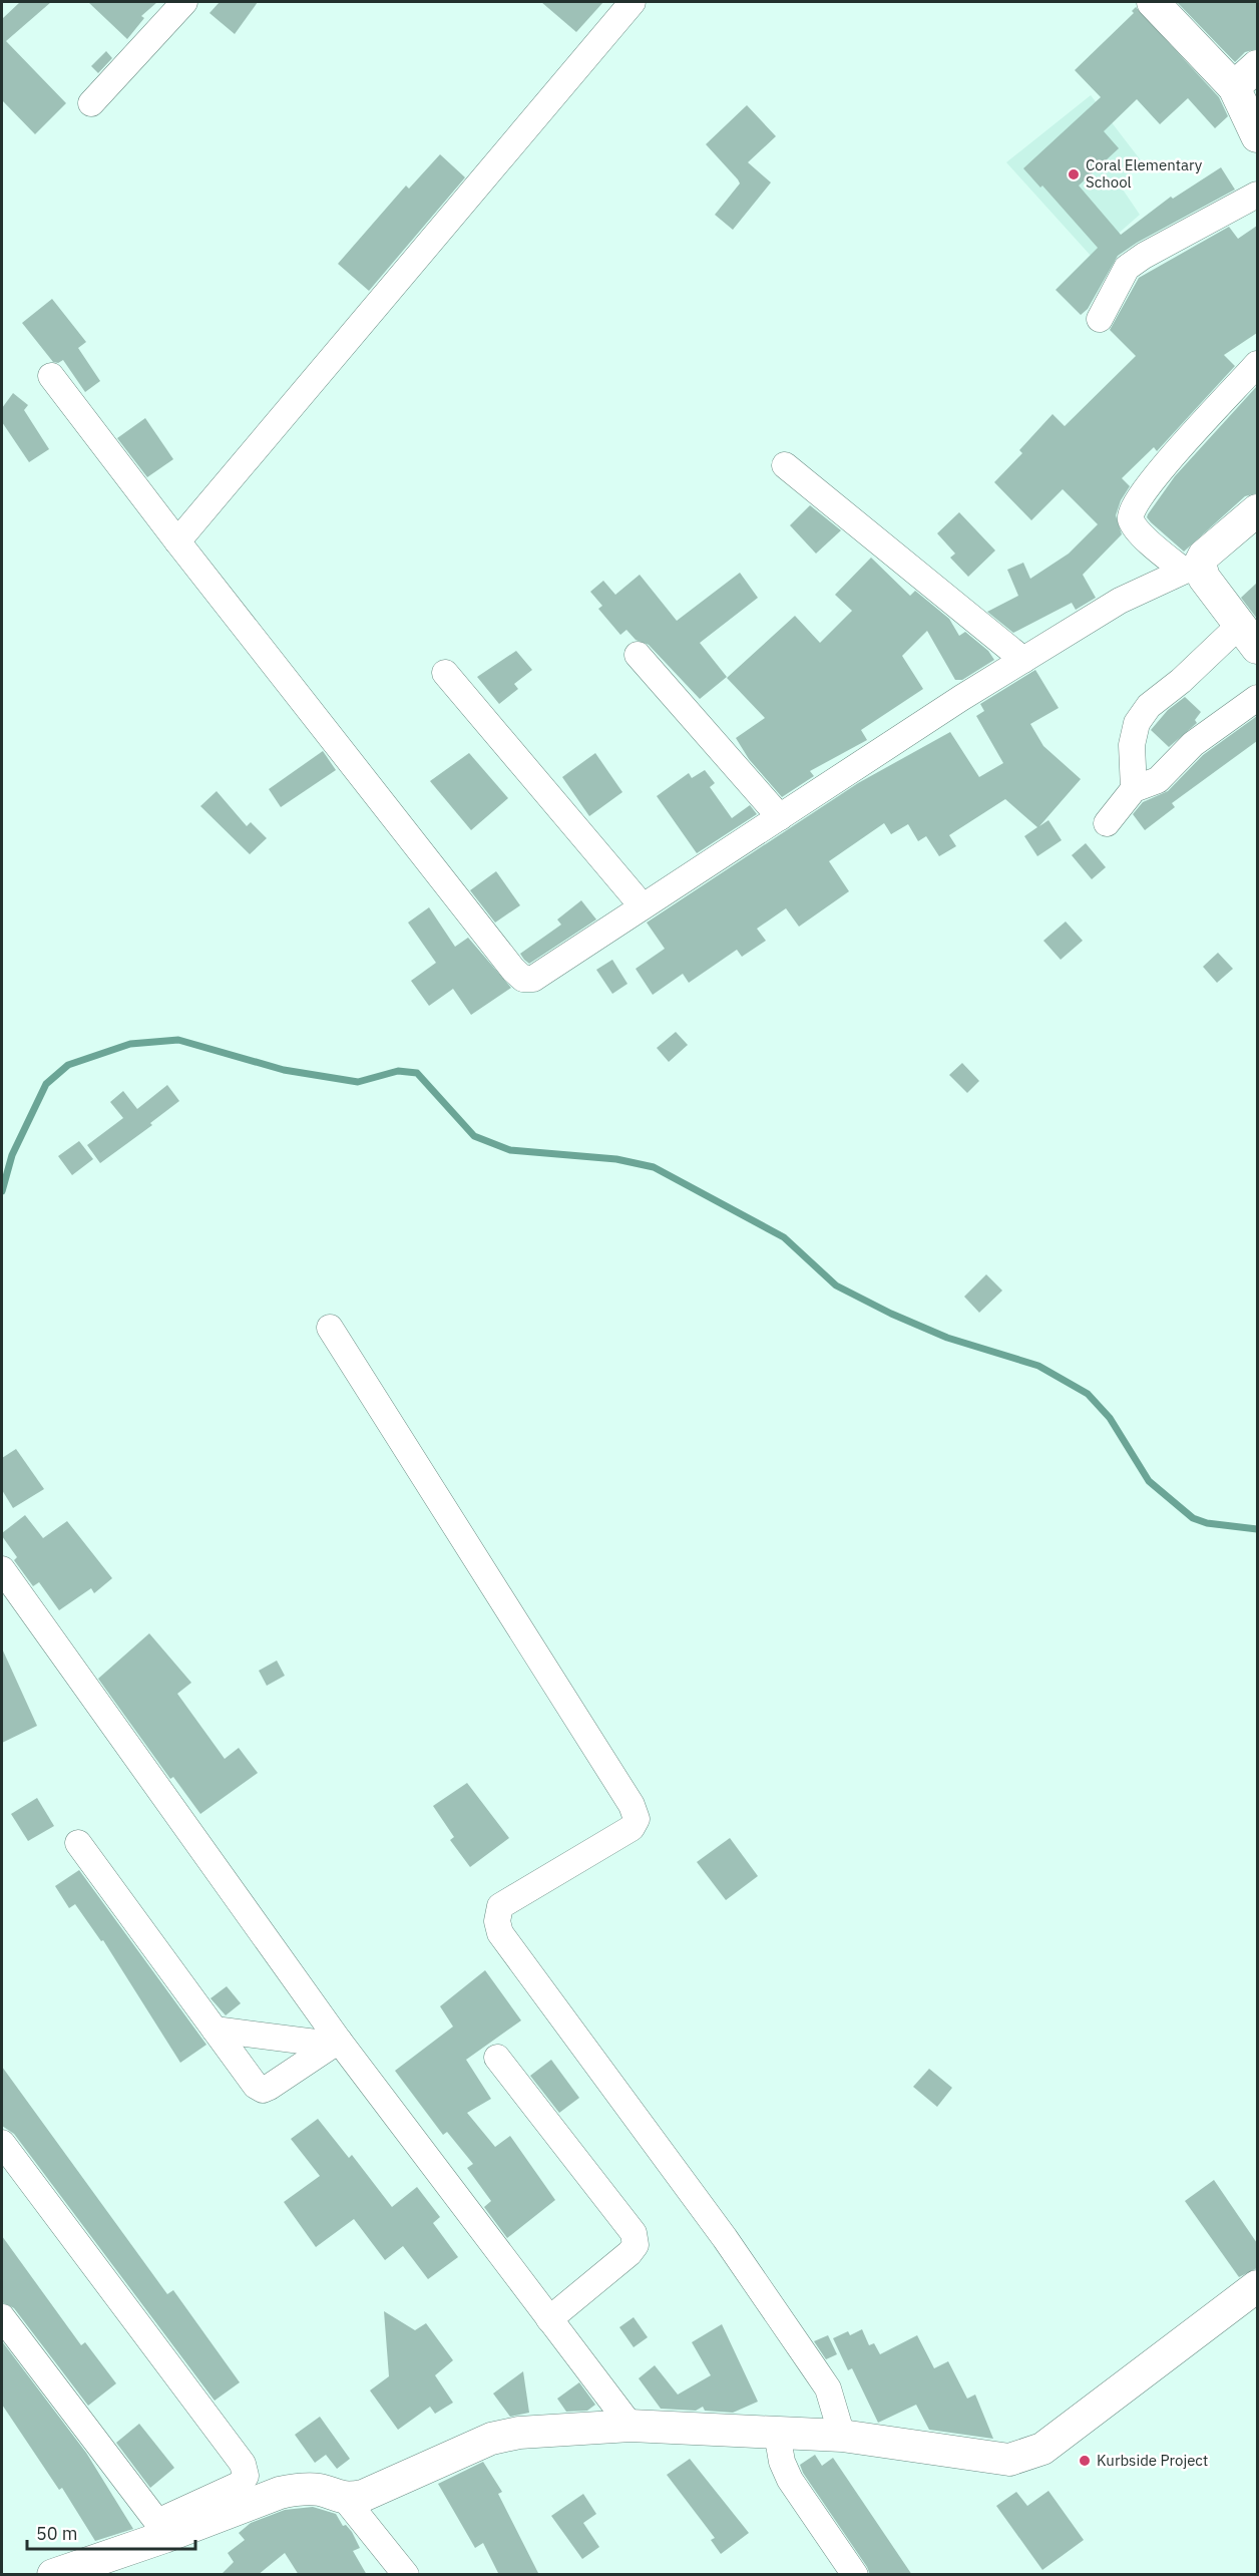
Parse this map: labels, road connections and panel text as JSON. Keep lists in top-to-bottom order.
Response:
{
  "places": ["Coral Elementary School", "Kurbside Project"],
  "scale_bar": "50 m"
}
